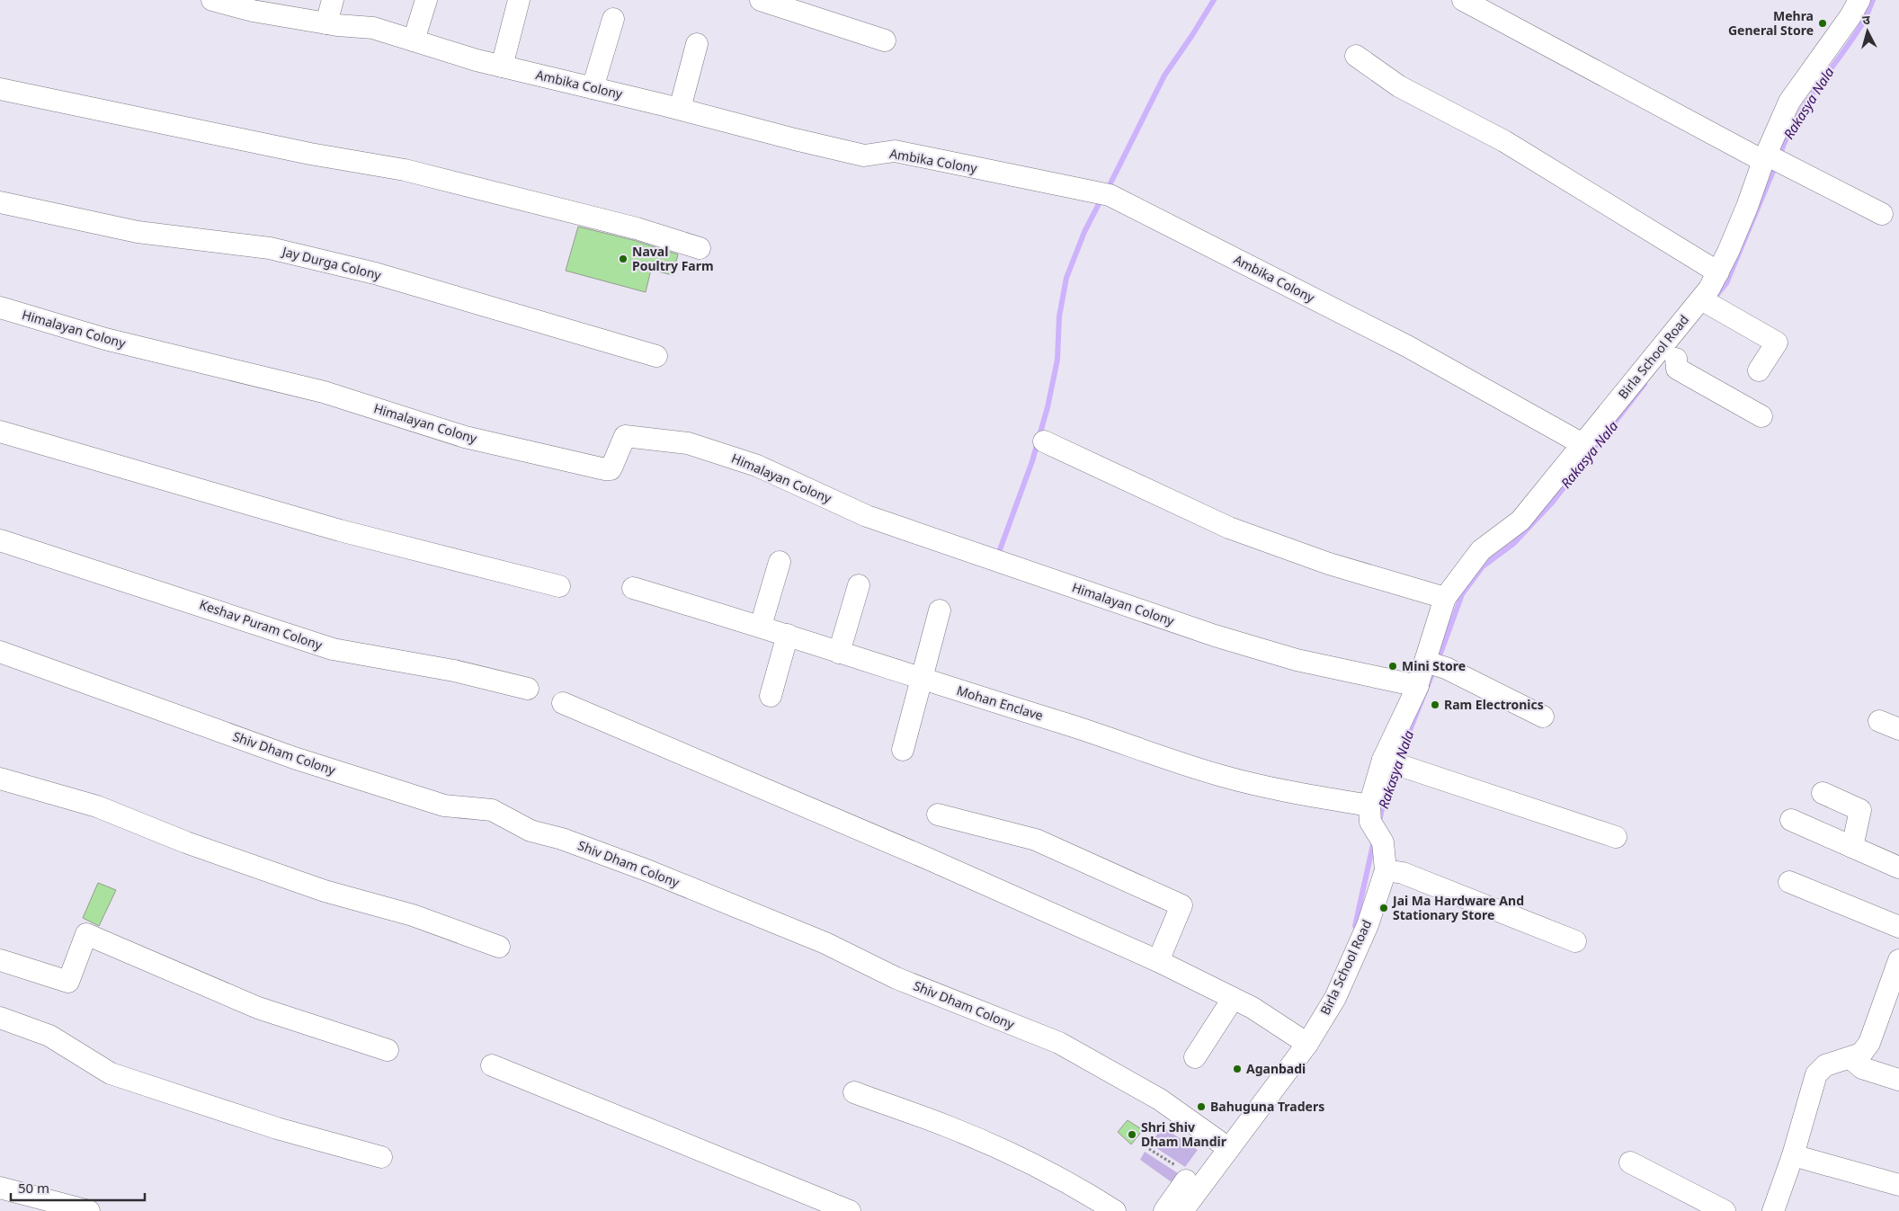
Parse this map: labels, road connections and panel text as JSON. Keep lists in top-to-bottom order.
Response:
{
  "streets": {
    "street": [
      "Ambika Colony",
      "Jay Durga Colony",
      "Himalayan Colony",
      "Birla School Road",
      "Keshav Puram Colony",
      "Mohan Enclave",
      "Shiv Dham Colony"
    ]
  },
  "crossings": [
    ["Ambika Colony", "Birla School Road"],
    ["Himalayan Colony", "Birla School Road"],
    ["Birla School Road", "Mohan Enclave"],
    ["Birla School Road", "Shiv Dham Colony"]
  ],
  "water": ["Rakasya Nala"],
  "places": [
    "Mehra General Store",
    "Naval Poultry Farm",
    "Mini Store",
    "Ram Electronics",
    "Jai Ma Hardware And Stationary Store",
    "Aganbadi",
    "Bahuguna Traders",
    "Shri Shiv Dham Mandir"
  ],
  "scale_bar": "50 m",
  "north": "top"
}
